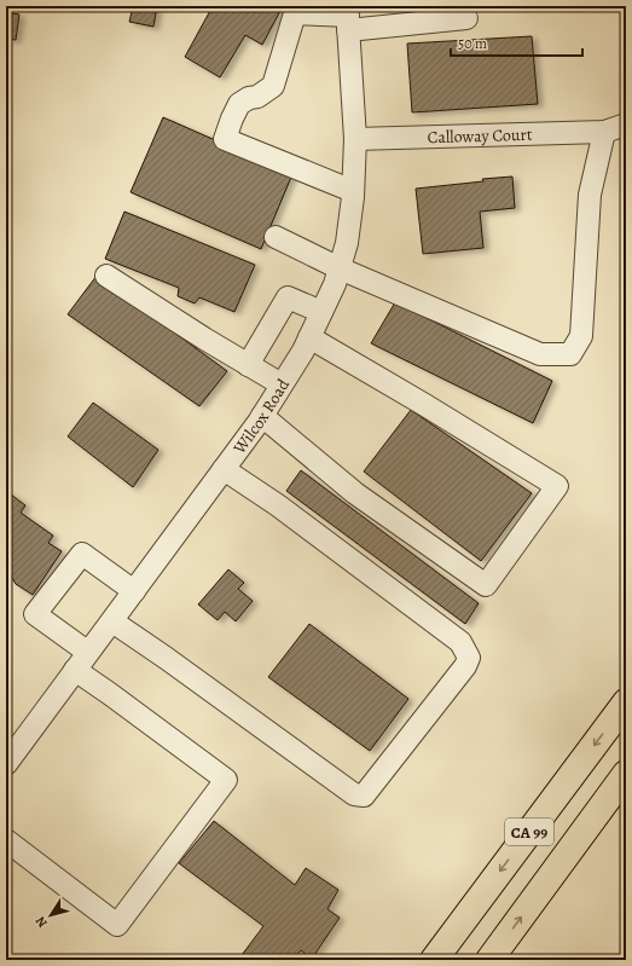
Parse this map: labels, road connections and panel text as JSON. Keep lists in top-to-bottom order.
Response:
{
  "streets": {
    "highway": ["CA 99"],
    "street": ["Calloway Court", "Wilcox Road"]
  },
  "crossings": [
    ["Calloway Court", "Wilcox Road"]
  ],
  "scale_bar": "50 m",
  "north": "bottom left"
}
